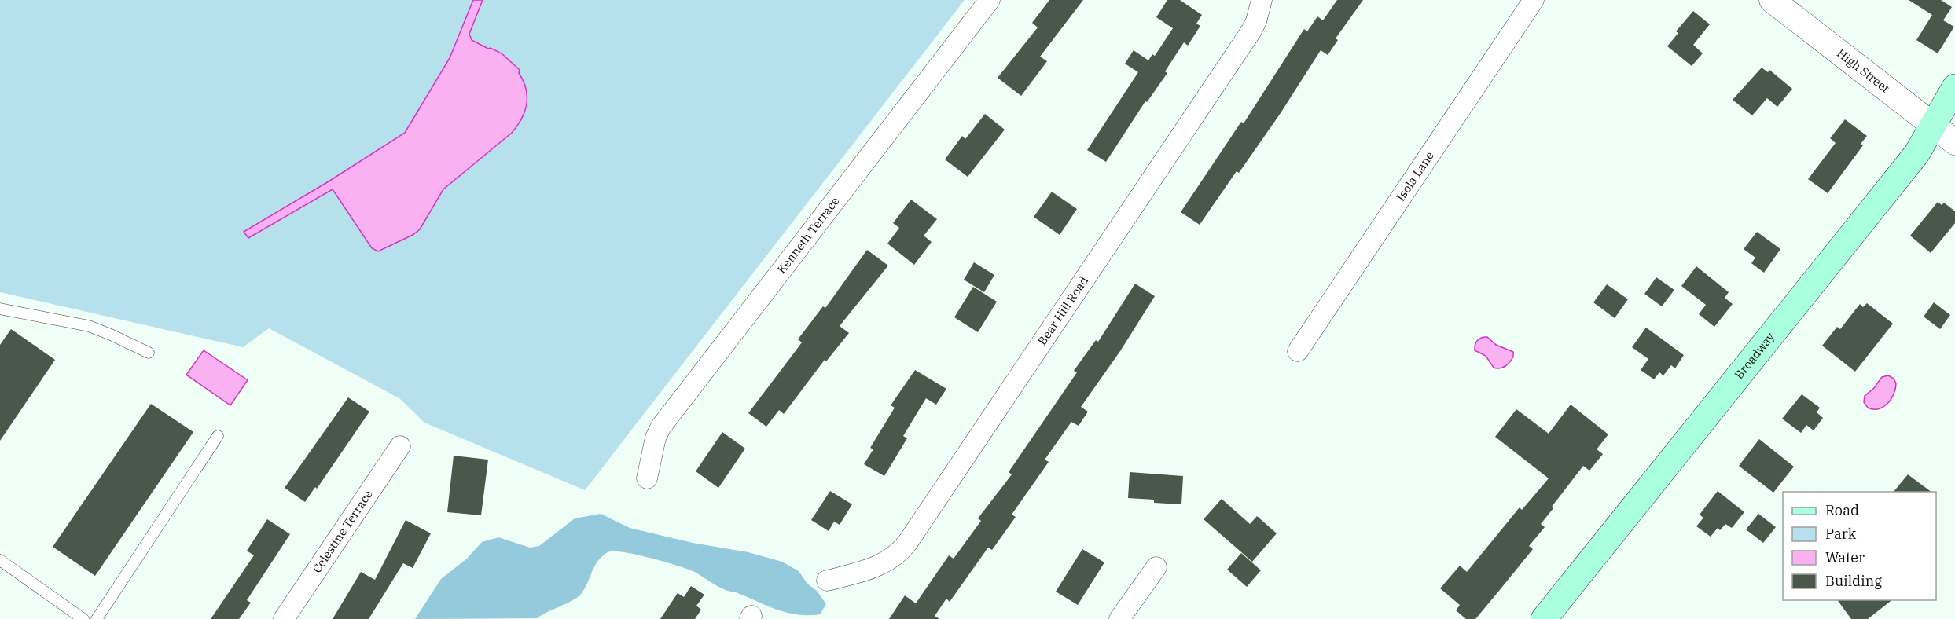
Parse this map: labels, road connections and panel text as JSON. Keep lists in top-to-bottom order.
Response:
{
  "streets": {
    "main road": ["Broadway"],
    "street": [
      "High Street",
      "Isola Lane",
      "Kenneth Terrace",
      "Bear Hill Road",
      "Celestine Terrace"
    ]
  },
  "crossings": [
    ["High Street", "Broadway"]
  ],
  "legend": [
    "Road",
    "Park",
    "Water",
    "Building"
  ]
}
